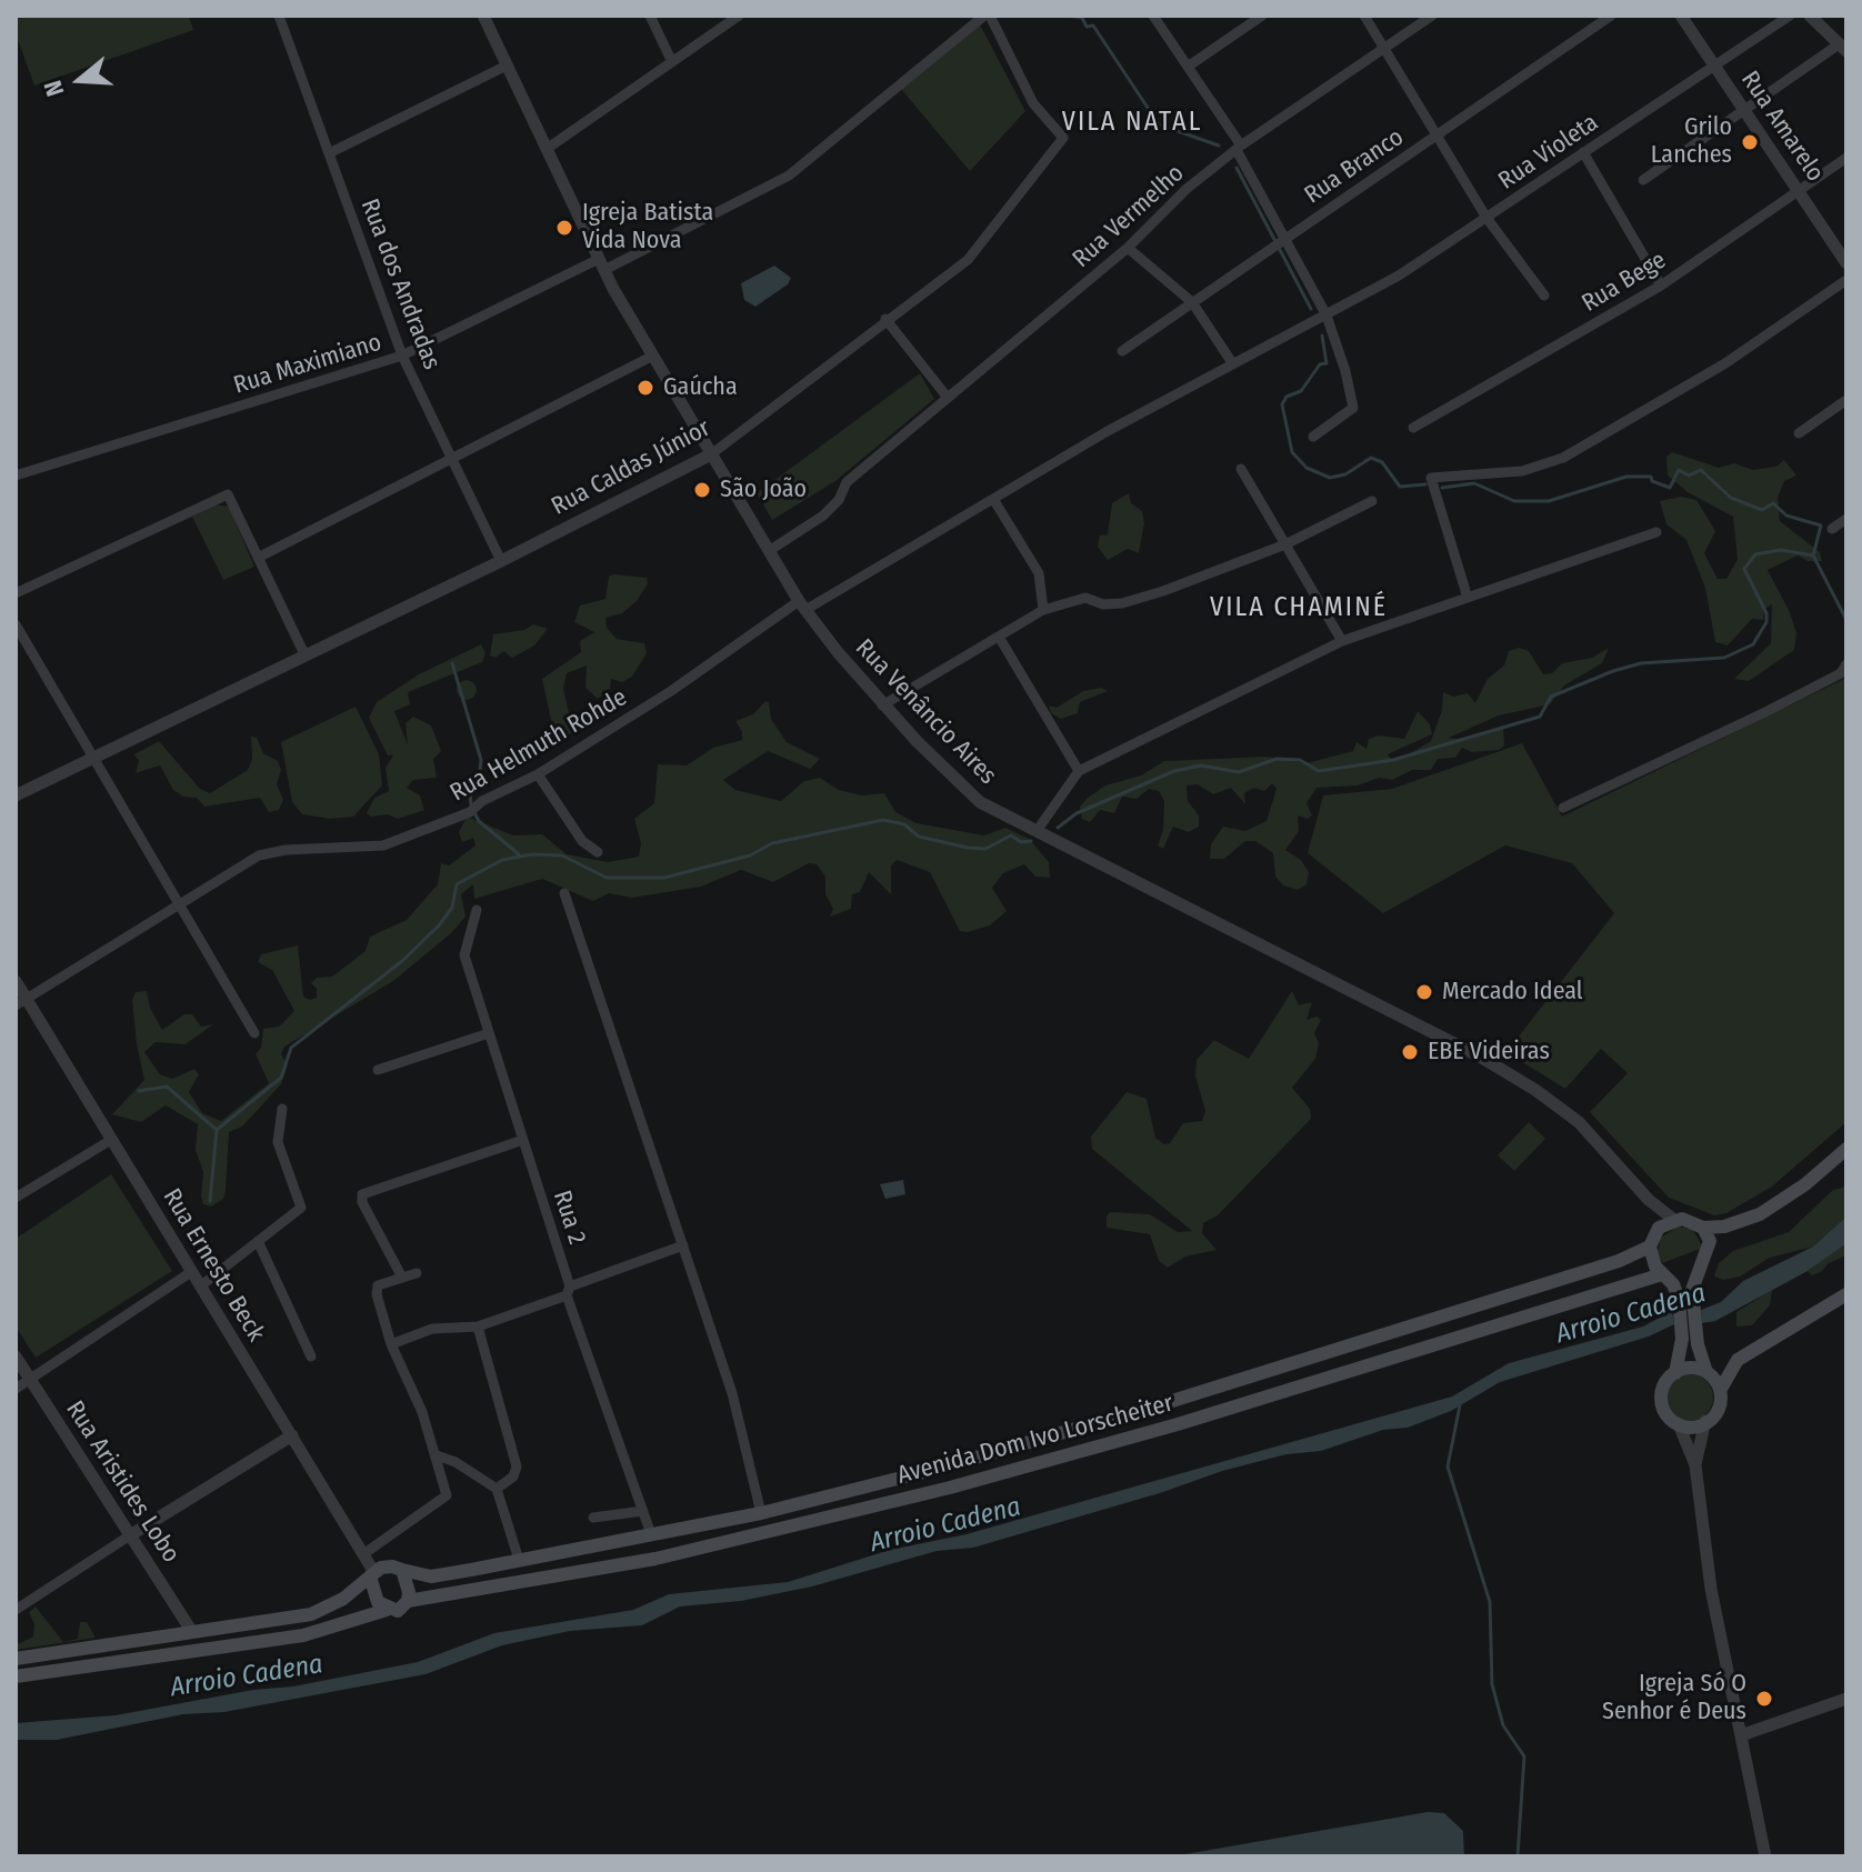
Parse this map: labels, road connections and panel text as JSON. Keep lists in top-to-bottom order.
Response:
{
  "streets": {
    "main road": ["Avenida Dom Ivo Lorscheiter"],
    "street": [
      "Rua Amarelo",
      "Rua Violeta",
      "Rua Branco",
      "Rua Vermelho",
      "Rua Bege",
      "Rua dos Andradas",
      "Rua Maximiano",
      "Rua Caldas Júnior",
      "Rua Venâncio Aires",
      "Rua Helmuth Rohde",
      "Rua 2",
      "Rua Ernesto Beck",
      "Rua Aristides Lobo"
    ]
  },
  "crossings": [
    ["Rua Amarelo", "Rua Violeta"],
    ["Rua Amarelo", "Rua Bege"],
    ["Rua Violeta", "Rua Helmuth Rohde"],
    ["Rua Vermelho", "Rua Venâncio Aires"],
    ["Rua dos Andradas", "Rua Maximiano"],
    ["Rua dos Andradas", "Rua Caldas Júnior"],
    ["Rua Maximiano", "Rua Caldas Júnior"],
    ["Rua Maximiano", "Rua Venâncio Aires"],
    ["Rua Caldas Júnior", "Rua Venâncio Aires"],
    ["Rua Venâncio Aires", "Rua Helmuth Rohde"],
    ["Rua Venâncio Aires", "Avenida Dom Ivo Lorscheiter"],
    ["Rua Helmuth Rohde", "Rua Ernesto Beck"],
    ["Rua 2", "Avenida Dom Ivo Lorscheiter"],
    ["Rua Ernesto Beck", "Avenida Dom Ivo Lorscheiter"]
  ],
  "districts": ["VILA NATAL", "VILA CHAMINÉ"],
  "water": ["Arroio Cadena"],
  "places": [
    "Grilo Lanches",
    "Igreja Batista Vida Nova",
    "Gaúcha",
    "São João",
    "Mercado Ideal",
    "EBE Videiras",
    "Igreja Só O Senhor é Deus"
  ],
  "north": "left"
}
